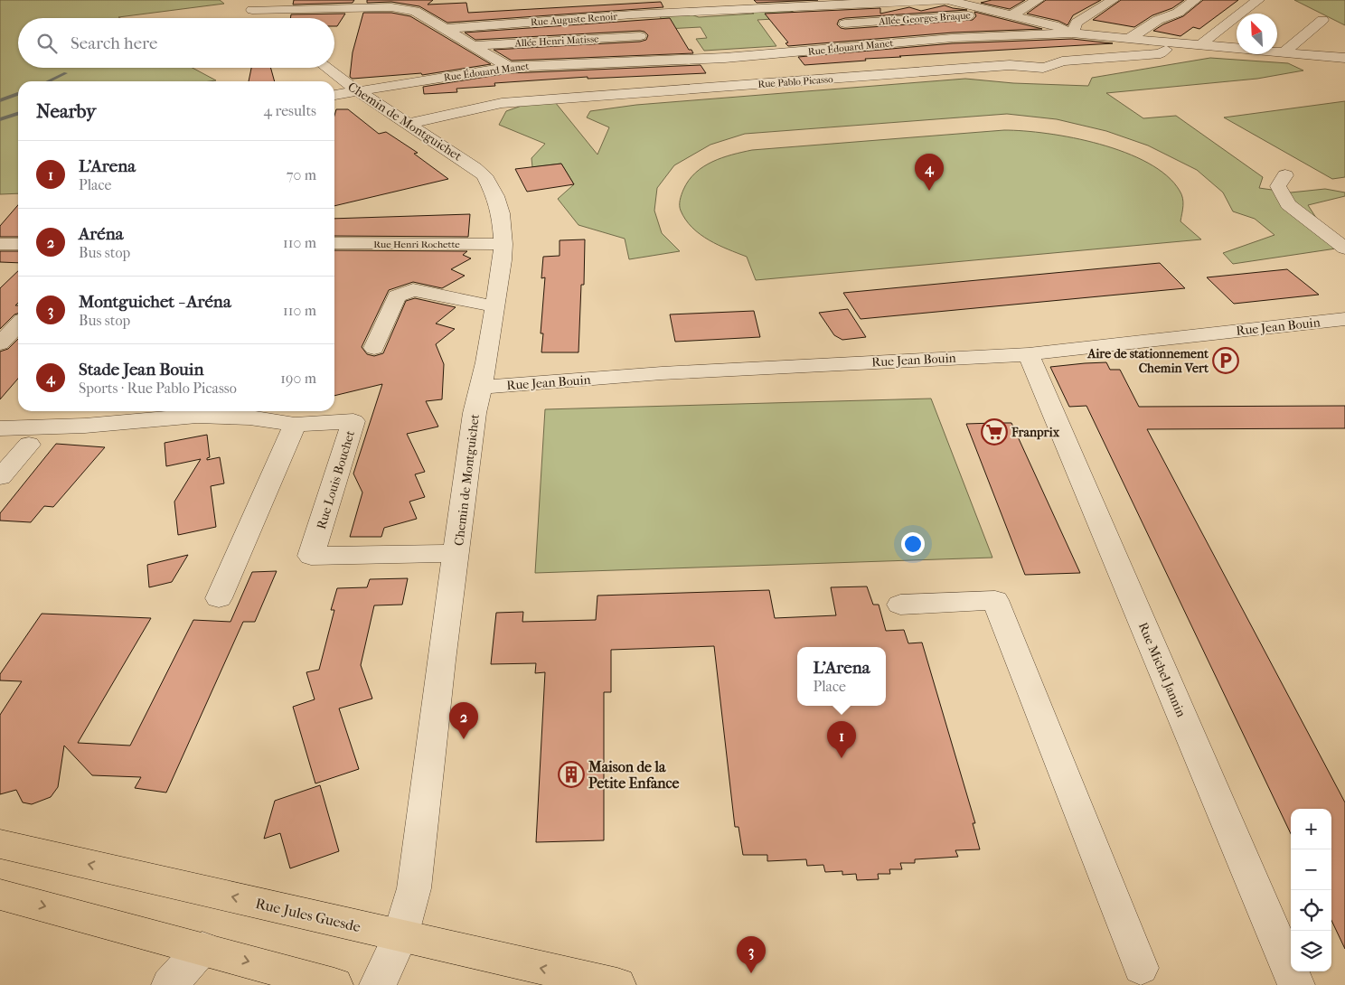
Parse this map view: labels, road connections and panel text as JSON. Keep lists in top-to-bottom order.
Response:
{
  "streets": {
    "main road": ["Rue Jules Guesde"],
    "street": [
      "Allée Georges Braque",
      "Rue Auguste Renoir",
      "Allée Henri Matisse",
      "Rue Édouard Manet",
      "Rue Pablo Picasso",
      "Chemin de Montguichet",
      "Rue Henri Rochette",
      "Rue Jean Bouin",
      "Rue Louis Bouchet",
      "Rue Michel Jannin"
    ]
  },
  "crossings": [
    ["Allée Georges Braque", "Rue Auguste Renoir"],
    ["Rue Auguste Renoir", "Rue Édouard Manet"],
    ["Rue Édouard Manet", "Rue Pablo Picasso"],
    ["Rue Édouard Manet", "Chemin de Montguichet"],
    ["Rue Pablo Picasso", "Chemin de Montguichet"],
    ["Chemin de Montguichet", "Rue Henri Rochette"],
    ["Chemin de Montguichet", "Rue Jean Bouin"],
    ["Chemin de Montguichet", "Rue Louis Bouchet"],
    ["Chemin de Montguichet", "Rue Jules Guesde"],
    ["Rue Jean Bouin", "Rue Michel Jannin"]
  ],
  "places": {
    "parking": ["Aire de stationnement Chemin Vert"],
    "supermarket": ["Franprix"],
    "building": ["Maison de la Petite Enfance"]
  },
  "north": "top left",
  "page": {
    "search": "Search here",
    "heading": ["Nearby", "4 results"],
    "list": [
      {
        "mark": "1",
        "name": "L'Arena",
        "note": "Place",
        "value": "70 m"
      },
      {
        "mark": "2",
        "name": "Aréna",
        "note": "Bus stop",
        "value": "110 m"
      },
      {
        "mark": "3",
        "name": "Montguichet - Aréna",
        "note": "Bus stop",
        "value": "110 m"
      },
      {
        "mark": "4",
        "name": "Stade Jean Bouin",
        "note": "Sports · Rue Pablo Picasso",
        "value": "190 m"
      }
    ],
    "pins": [
      "4",
      "2",
      "1",
      "3"
    ],
    "popup": ["L'Arena", "Place"],
    "map_buttons": ["+", "−"]
  }
}
